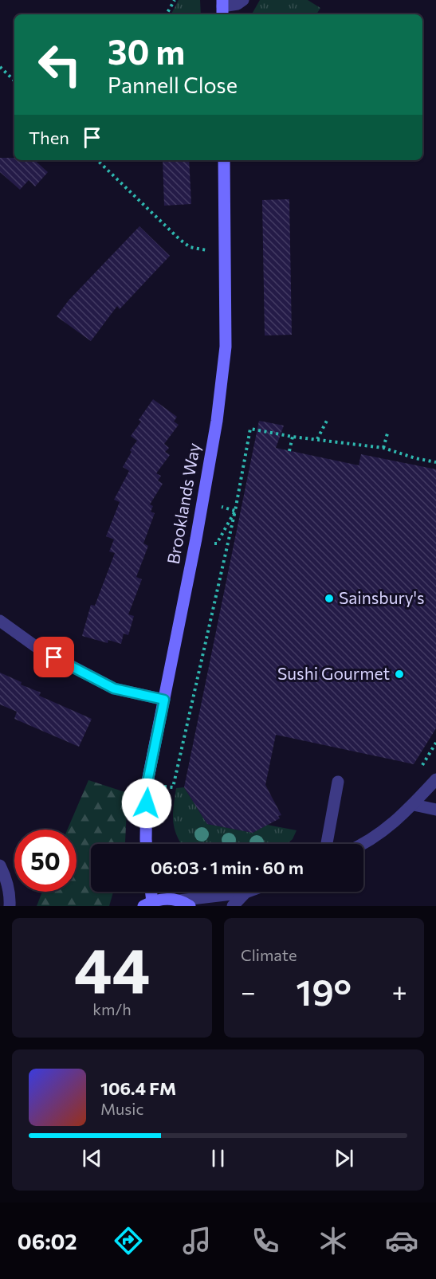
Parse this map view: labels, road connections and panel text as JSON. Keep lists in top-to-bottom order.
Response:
{
  "streets": {
    "main road": ["Brooklands Way"]
  },
  "places": ["Sainsbury's", "Sushi Gourmet"],
  "page": {
    "turn": ["30 m", "Pannell Close"],
    "then": "Then",
    "limit": "50",
    "trip": "06:03 · 1 min · 60 m",
    "tile": [
      ["44", "km/h"],
      "Climate"
    ],
    "heat": ["−", "19°", "+"],
    "song": ["106.4 FM", "Music"],
    "tabs": "06:02"
  }
}
